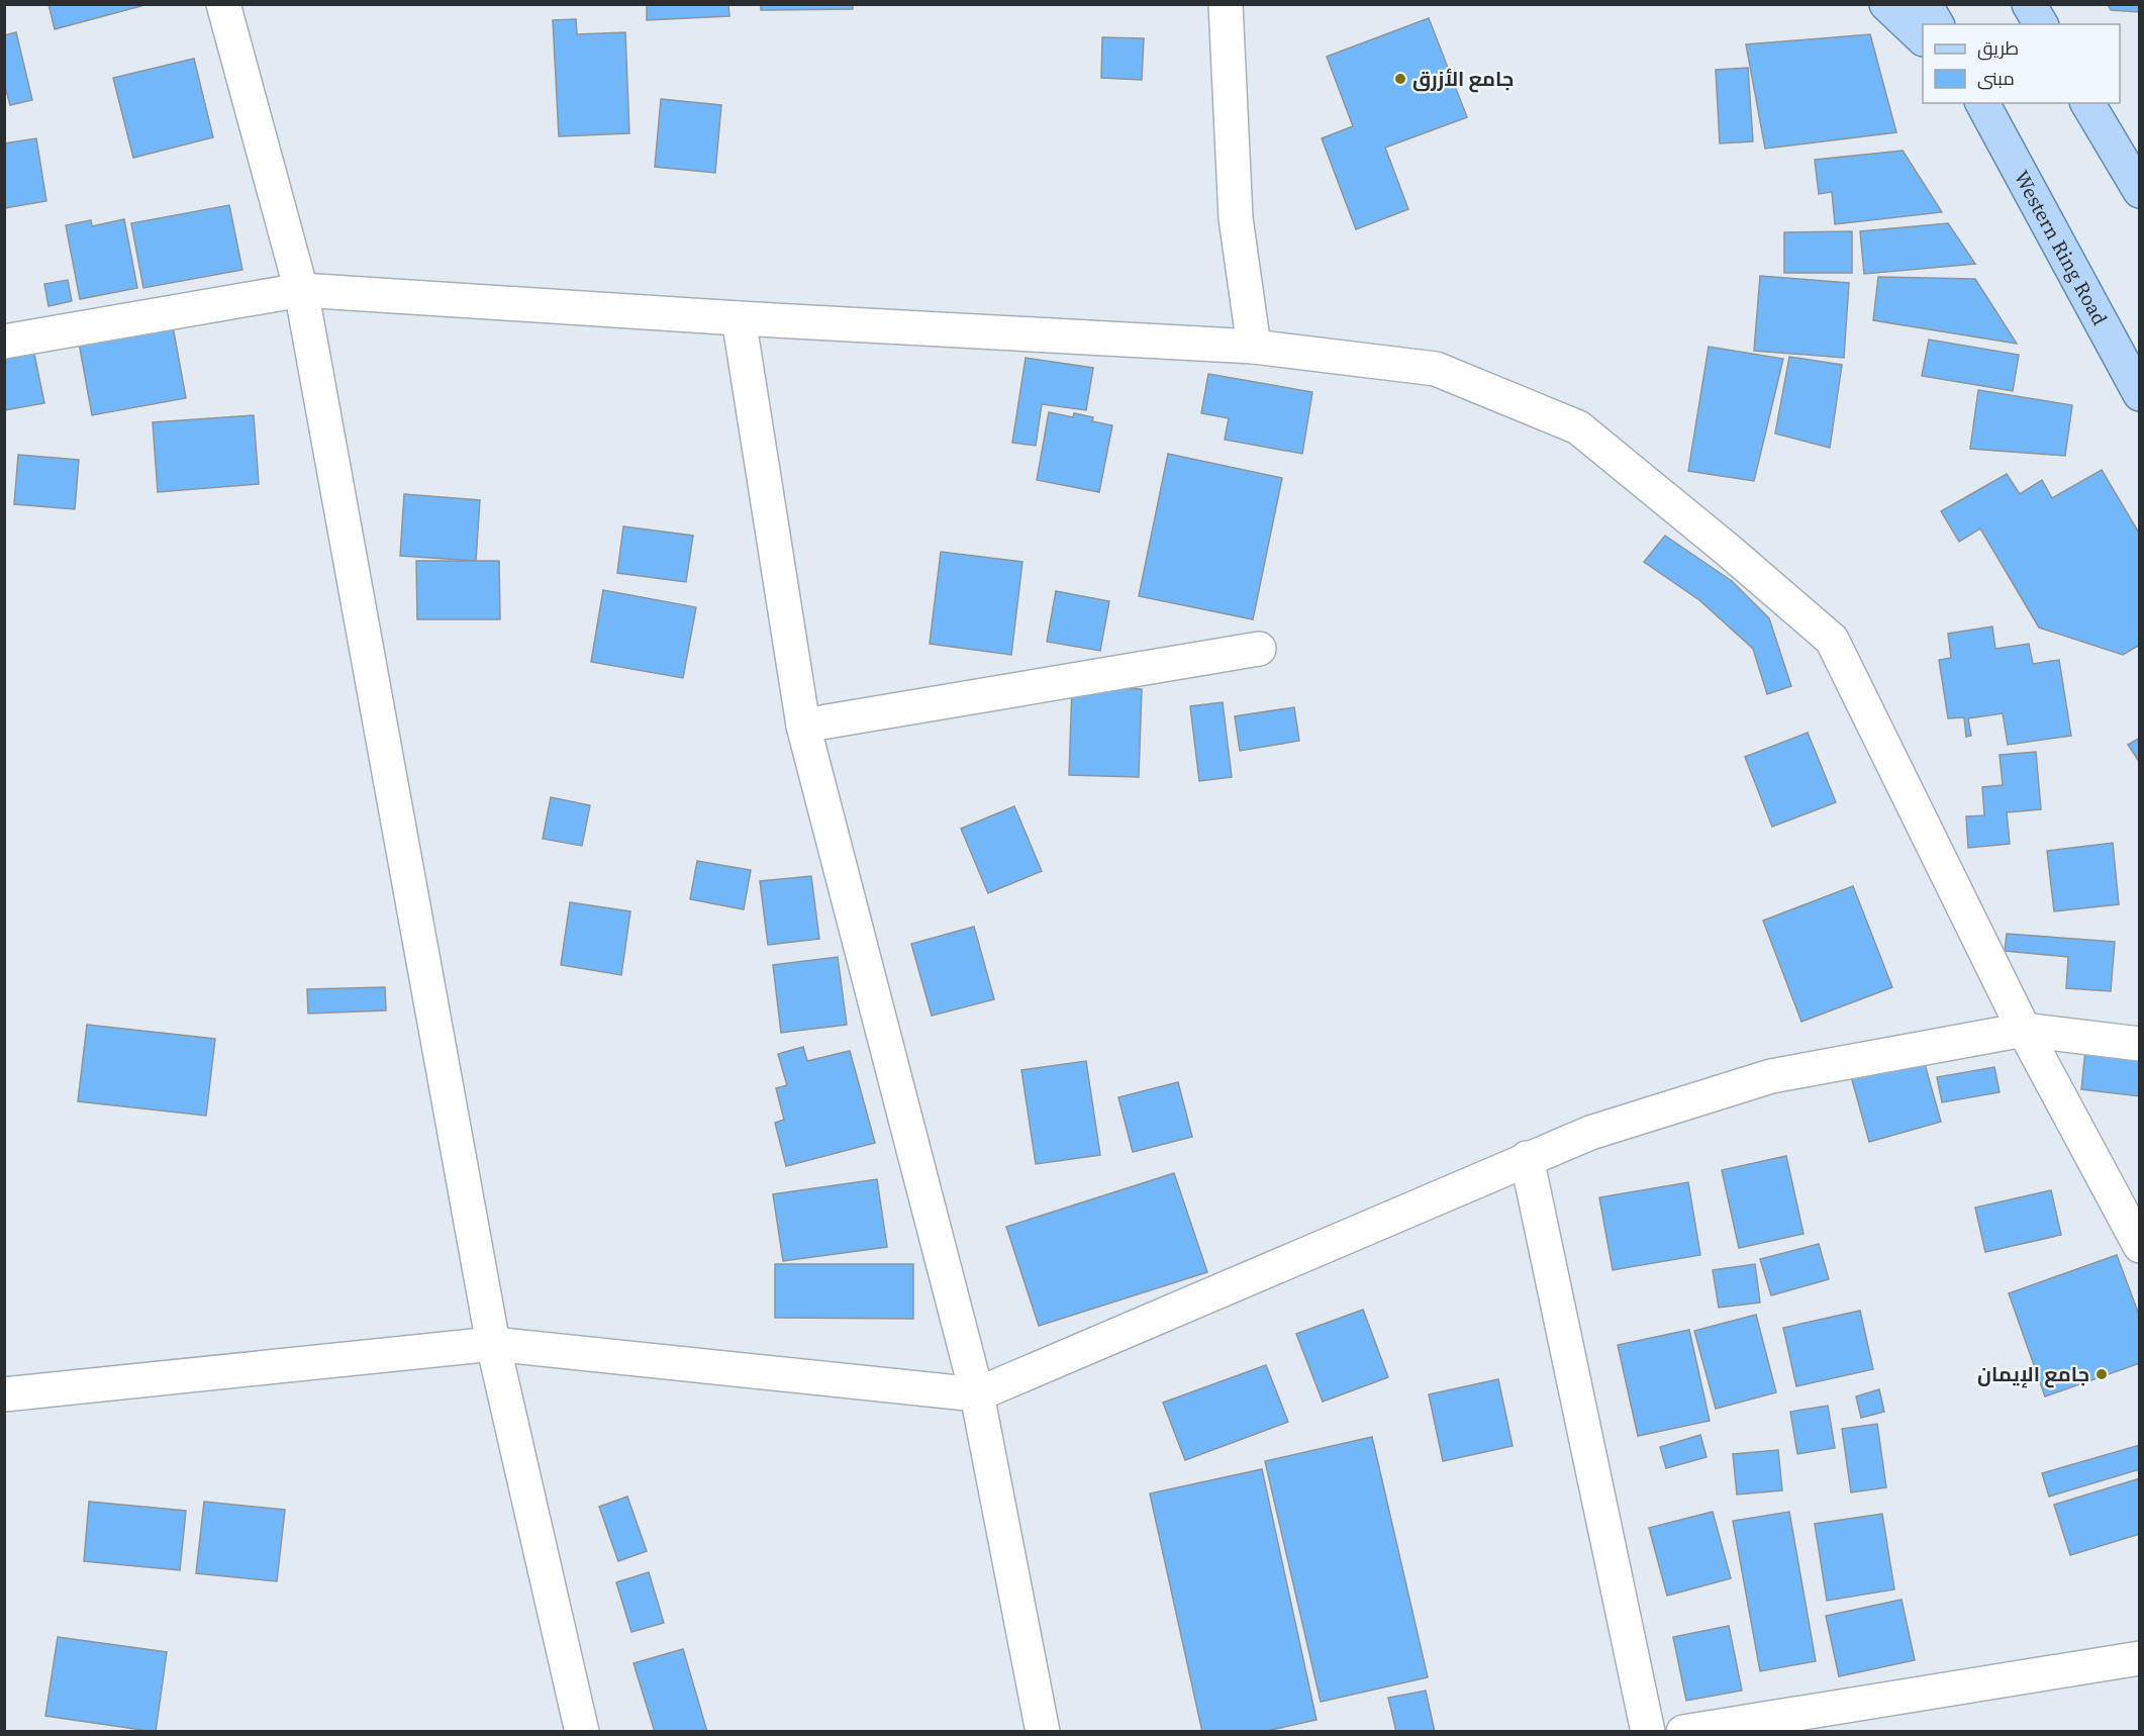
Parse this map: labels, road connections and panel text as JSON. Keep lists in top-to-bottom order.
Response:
{
  "streets": {
    "main road": ["Western Ring Road"]
  },
  "places": ["جامع الأزرق", "جامع الإيمان"],
  "legend": ["طريق", "مبنى"]
}
